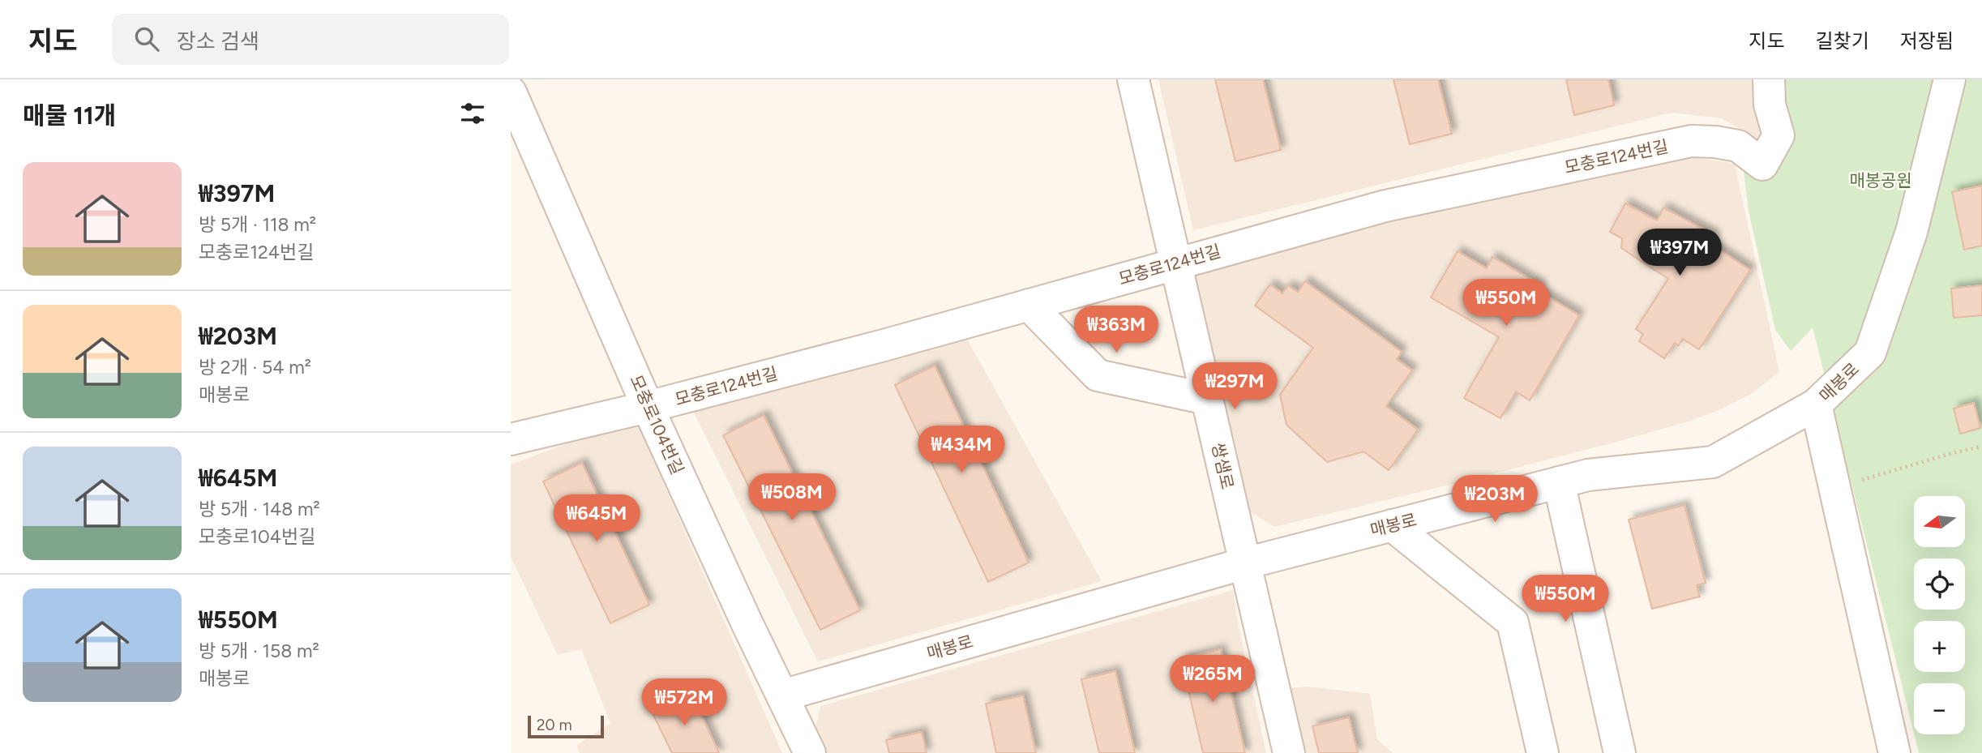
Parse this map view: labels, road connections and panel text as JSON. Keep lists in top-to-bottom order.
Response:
{
  "streets": {
    "street": [
      "모충로124번길",
      "매봉로",
      "모충로104번길",
      "쌍샘로"
    ]
  },
  "crossings": [
    ["모충로124번길", "모충로104번길"],
    ["모충로124번길", "쌍샘로"],
    ["매봉로", "모충로104번길"],
    ["매봉로", "쌍샘로"]
  ],
  "parks": ["매봉공원"],
  "scale_bar": "20 m",
  "north": "left",
  "page": {
    "header": "지도",
    "search": "장소 검색",
    "nav": ["지도", "길찾기", "저장됨"],
    "heading": "매물 11개",
    "list": [
      {
        "name": "₩397M",
        "note": "방 5개 · 118 m² · 모충로124번길"
      },
      {
        "name": "₩203M",
        "note": "방 2개 · 54 m² · 매봉로"
      },
      {
        "name": "₩645M",
        "note": "방 5개 · 148 m² · 모충로104번길"
      },
      {
        "name": "₩550M",
        "note": "방 5개 · 158 m² · 매봉로"
      }
    ],
    "price": [
      "₩397M",
      "₩550M",
      "₩363M",
      "₩297M",
      "₩434M",
      "₩508M",
      "₩203M",
      "₩645M",
      "₩550M",
      "₩265M",
      "₩572M"
    ],
    "map_buttons": ["+", "−"],
    "scale": "20 m"
  }
}
